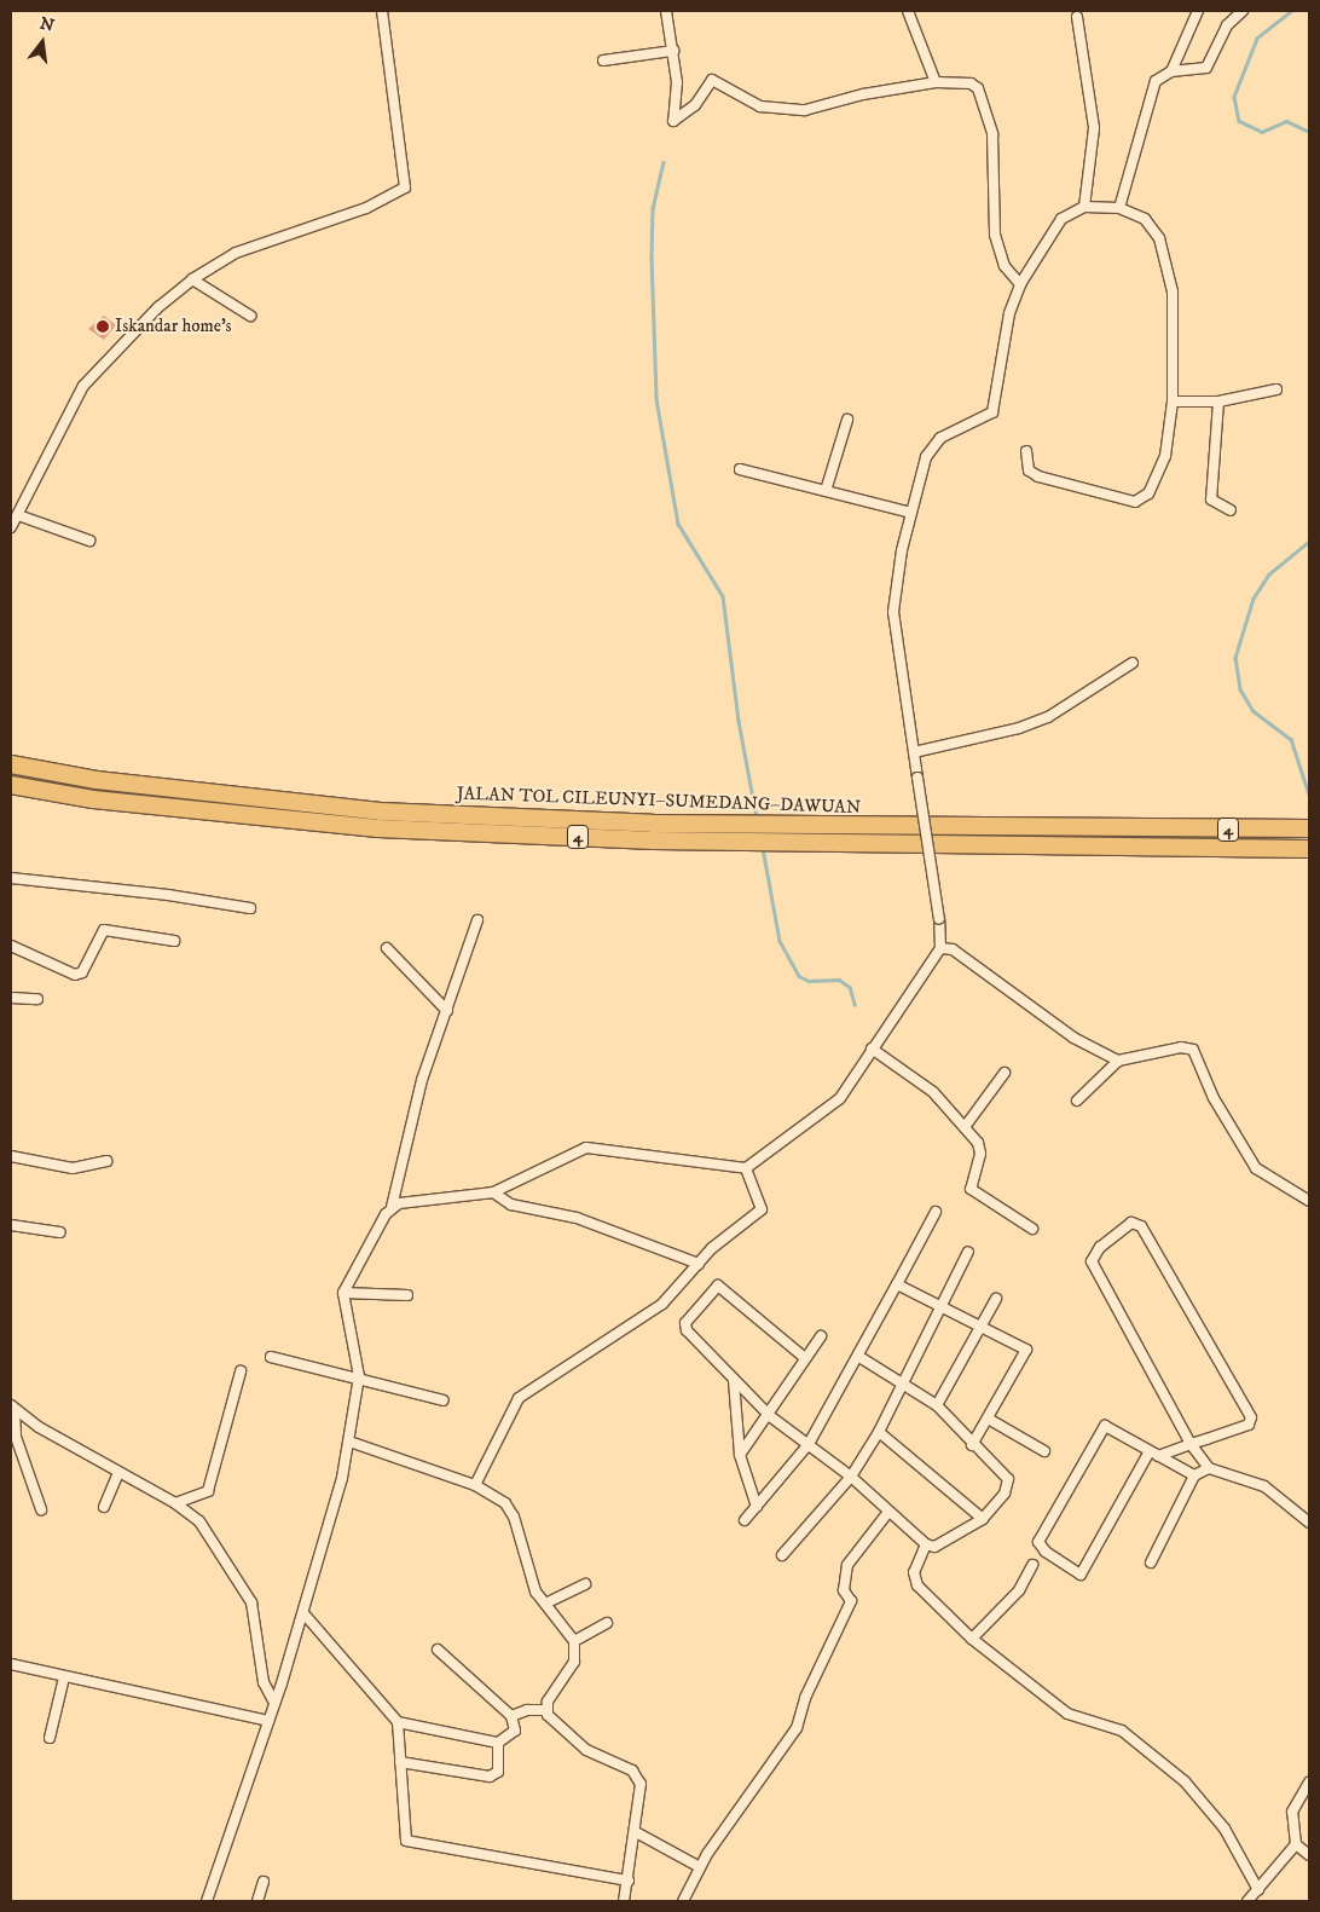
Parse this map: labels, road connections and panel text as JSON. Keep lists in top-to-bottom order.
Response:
{
  "streets": {
    "highway": ["JALAN TOL CILEUNYI–SUMEDANG–DAWUAN", "4"]
  },
  "places": ["Iskandar home's"],
  "north": "top"
}
